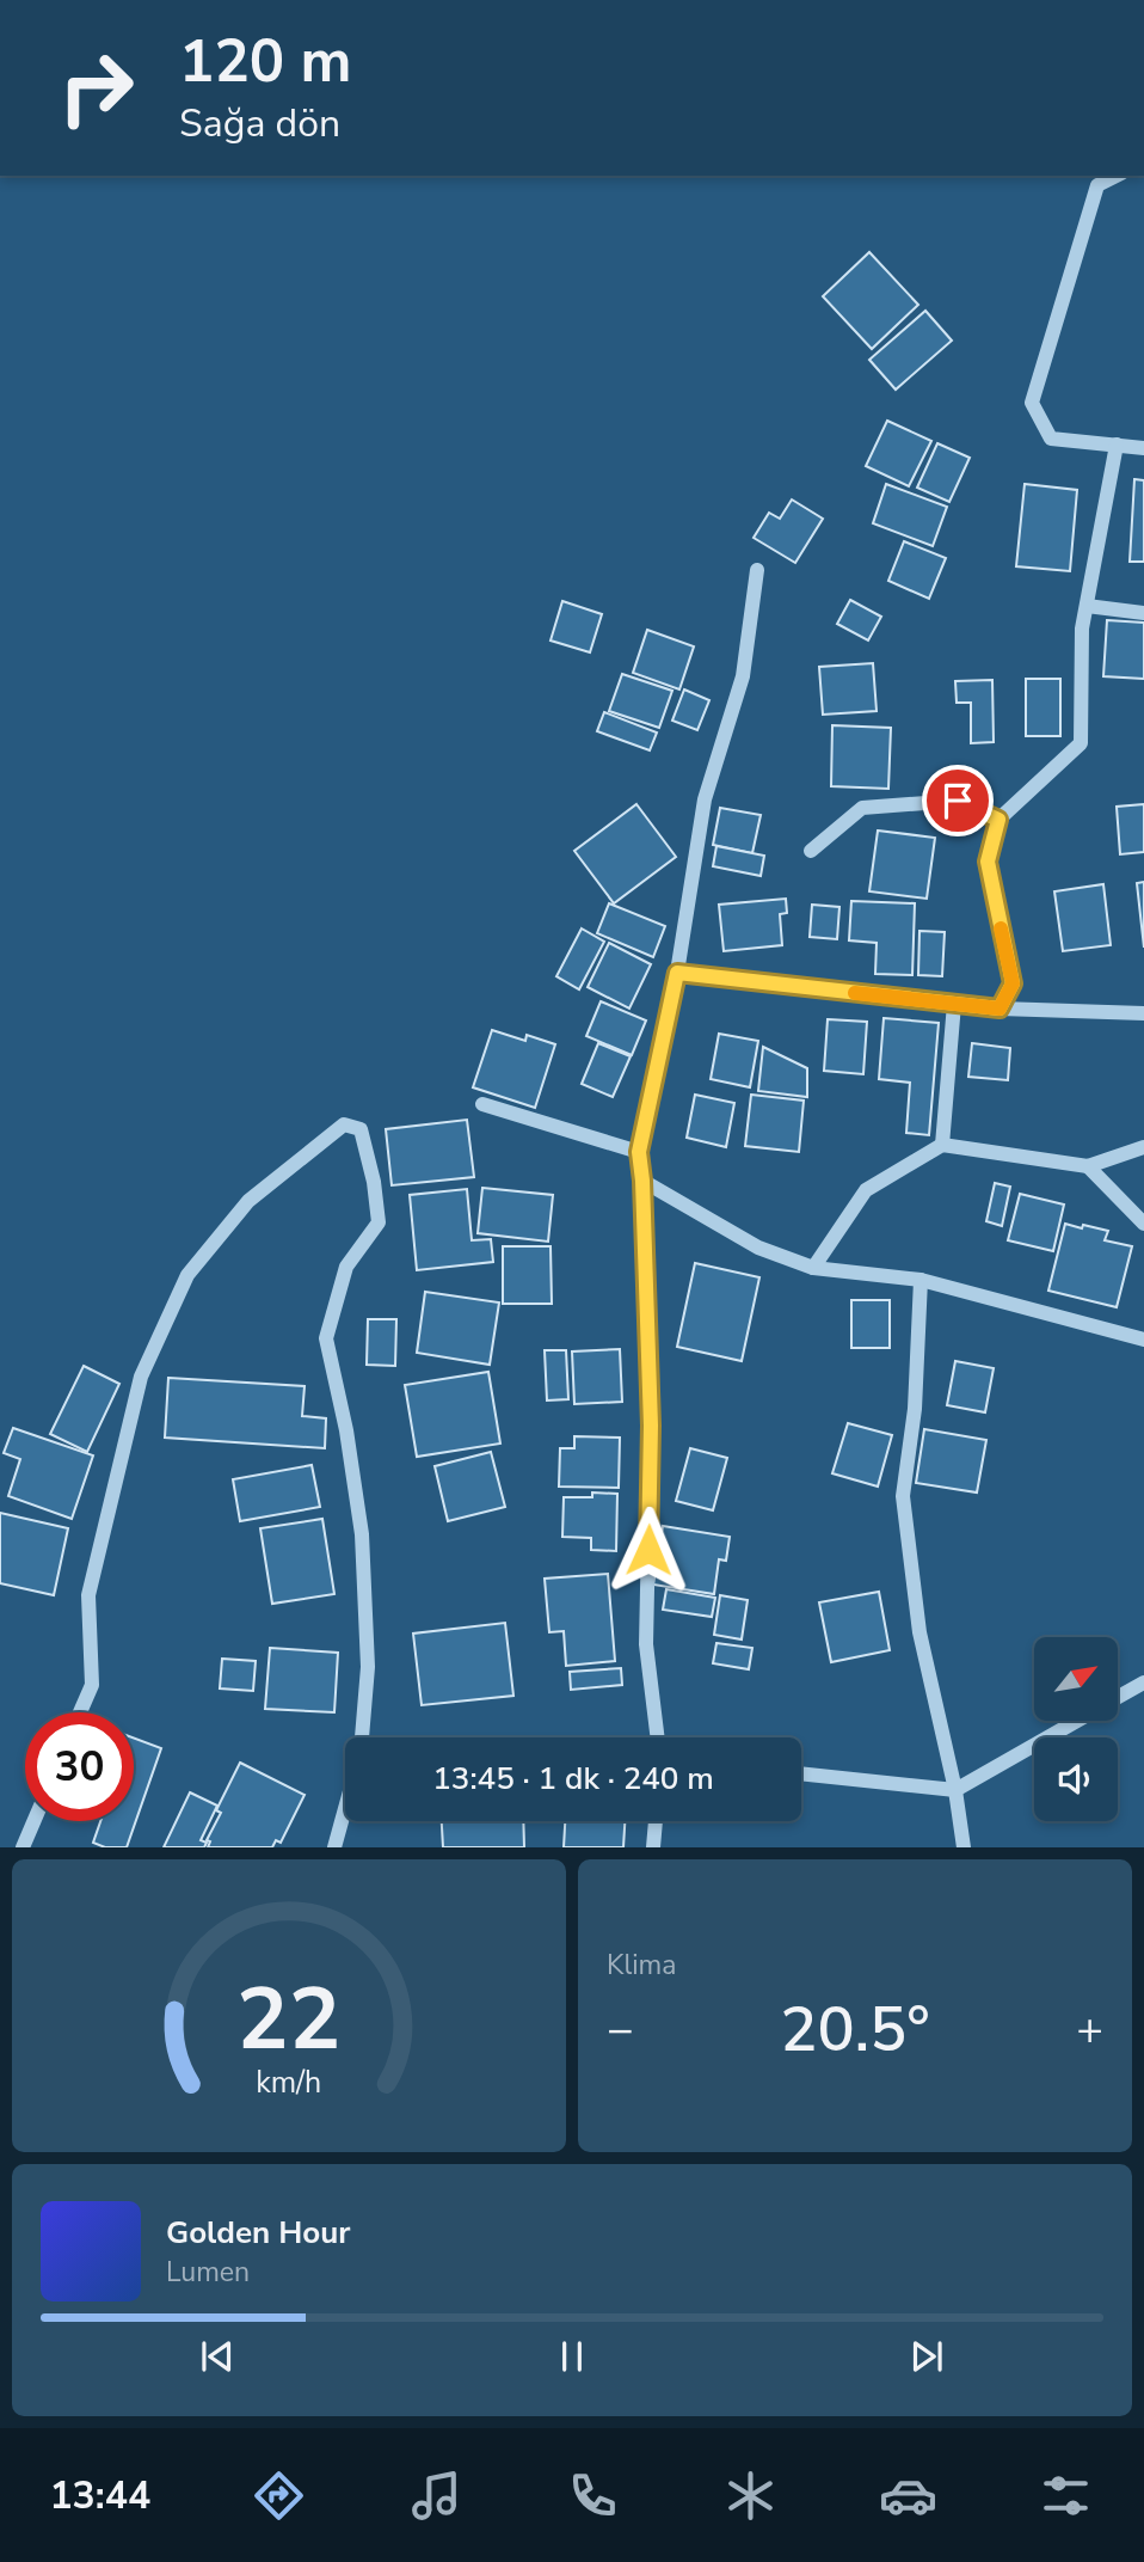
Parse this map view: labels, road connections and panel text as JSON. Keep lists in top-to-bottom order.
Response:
{
  "north": "top right",
  "page": {
    "turn": ["120 m", "Sağa dön"],
    "limit": "30",
    "trip": "13:45 · 1 dk · 240 m",
    "tile": "Klima",
    "heat": ["−", "20.5°", "+"],
    "song": ["Golden Hour", "Lumen"],
    "tabs": "13:44",
    "gauge": ["22", "km/h"]
  }
}
